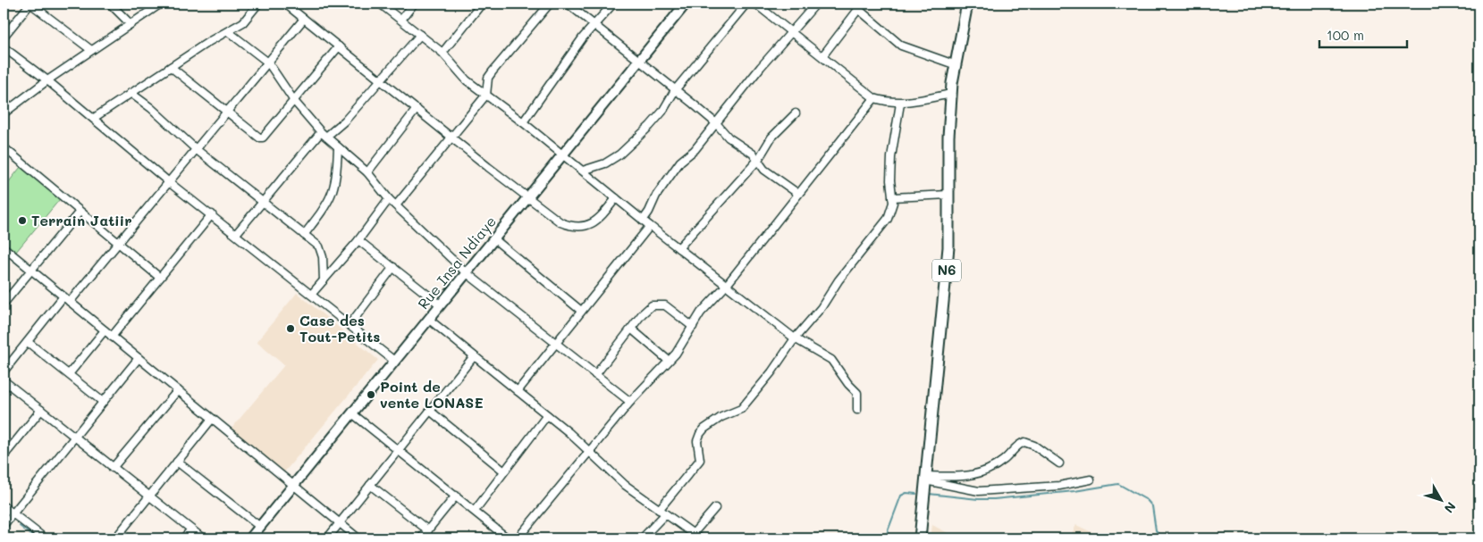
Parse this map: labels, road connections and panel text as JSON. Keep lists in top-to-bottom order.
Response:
{
  "streets": {
    "main road": ["Rue Insa Ndiaye", "N6"]
  },
  "places": ["Terrain Jatiir", "Case des Tout-Petits", "Point de vente LONASE"],
  "scale_bar": "100 m",
  "north": "bottom right"
}
